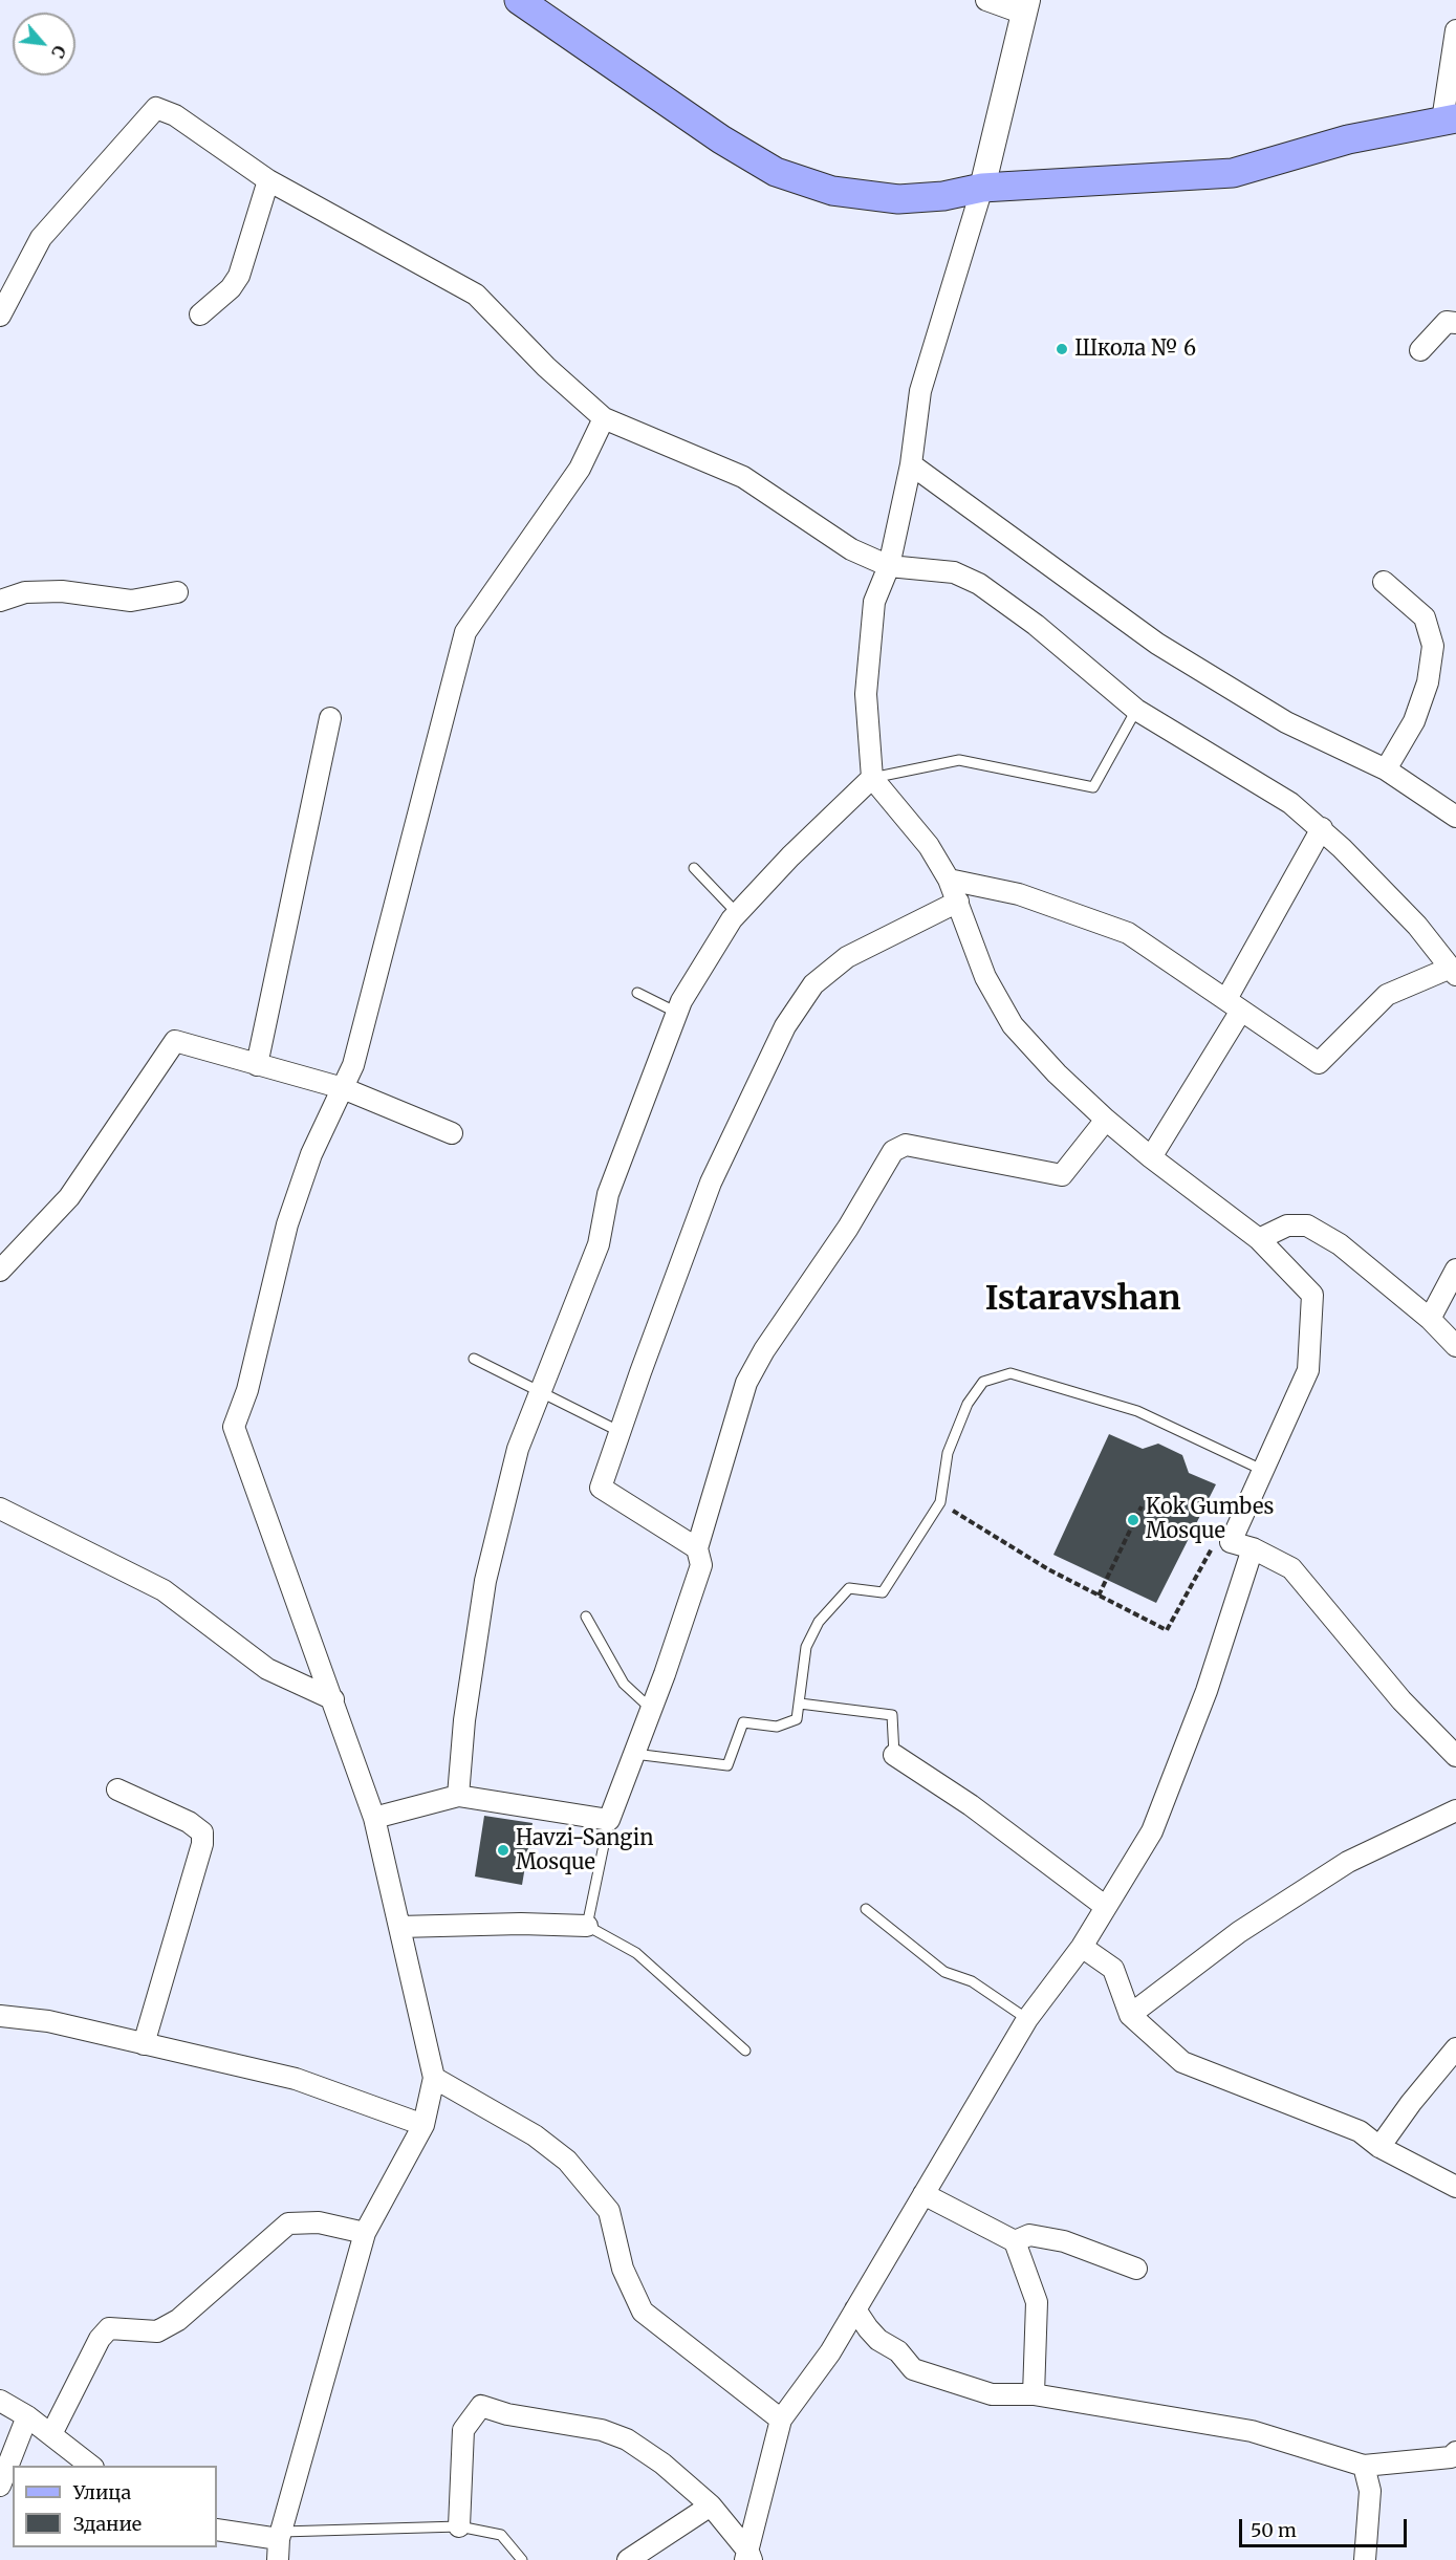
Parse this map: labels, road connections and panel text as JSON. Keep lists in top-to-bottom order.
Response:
{
  "districts": ["Istaravshan"],
  "places": ["Школа № 6", "Kok Gumbes Mosque", "Havzi-Sangin Mosque"],
  "legend": ["Улица", "Здание"],
  "scale_bar": "50 m",
  "north": "bottom right"
}
